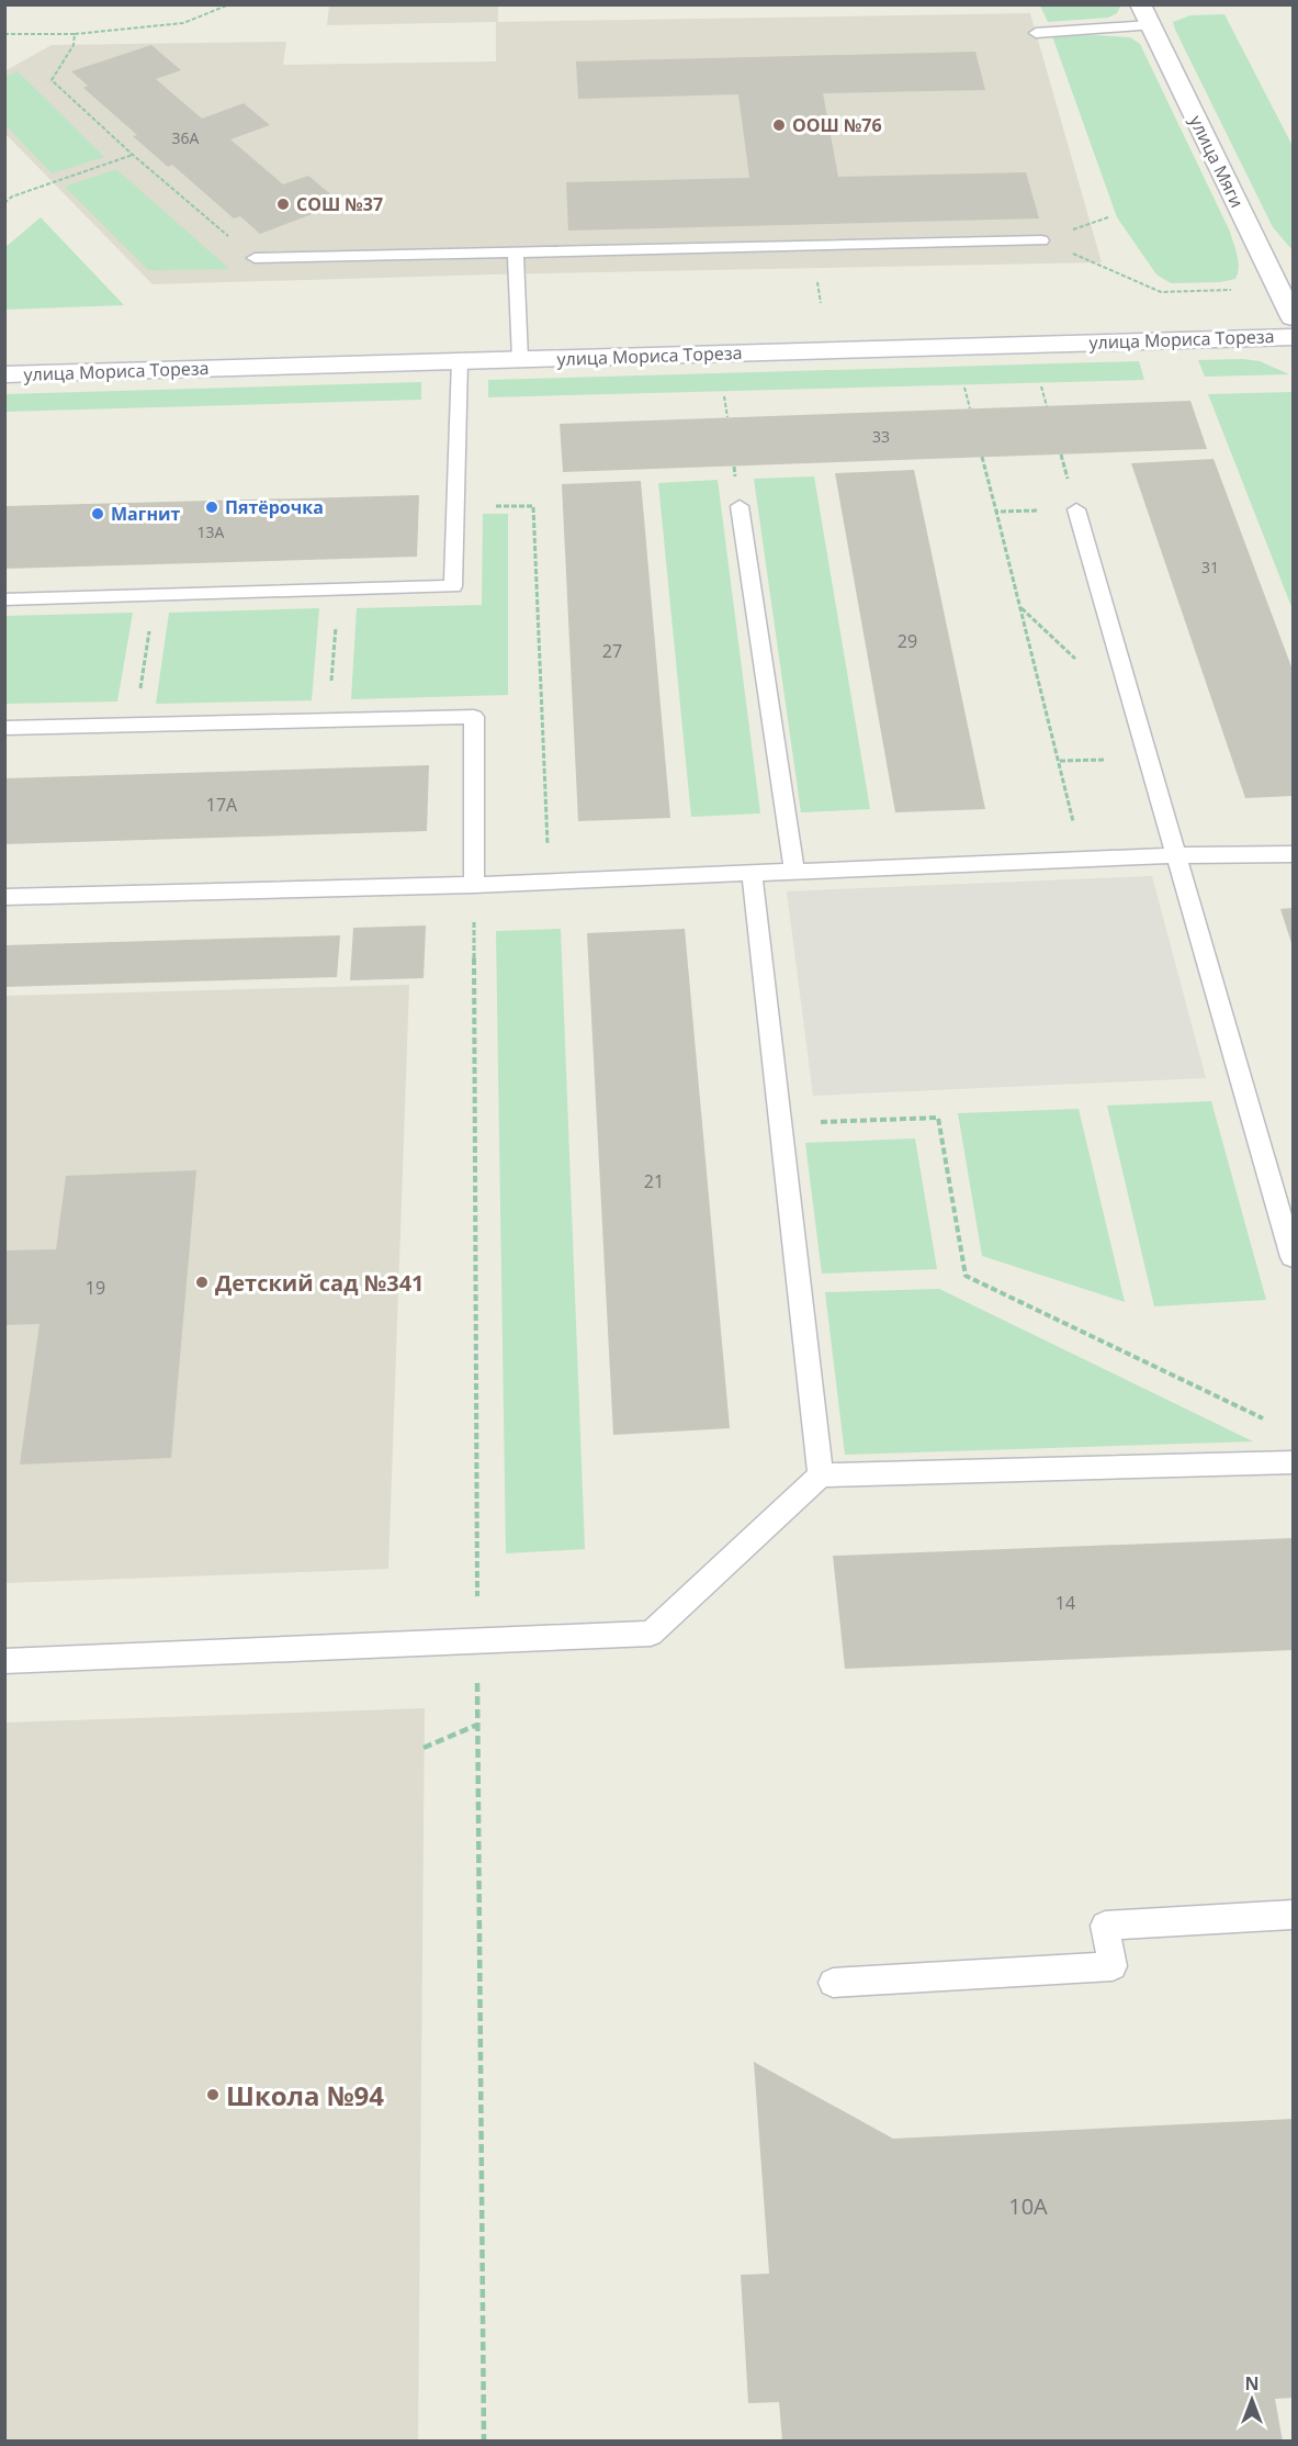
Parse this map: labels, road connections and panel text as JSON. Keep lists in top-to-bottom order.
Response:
{
  "streets": {
    "main road": ["улица Мяги", "улица Мориса Тореза"]
  },
  "places": [
    "ООШ №76",
    "СОШ №37",
    "Пятёрочка",
    "Магнит",
    "Детский сад №341",
    "Школа №94"
  ],
  "house_numbers": [
    "36А",
    "33",
    "13А",
    "31",
    "29",
    "27",
    "17А",
    "21",
    "19",
    "14",
    "10А"
  ],
  "north": "top"
}
